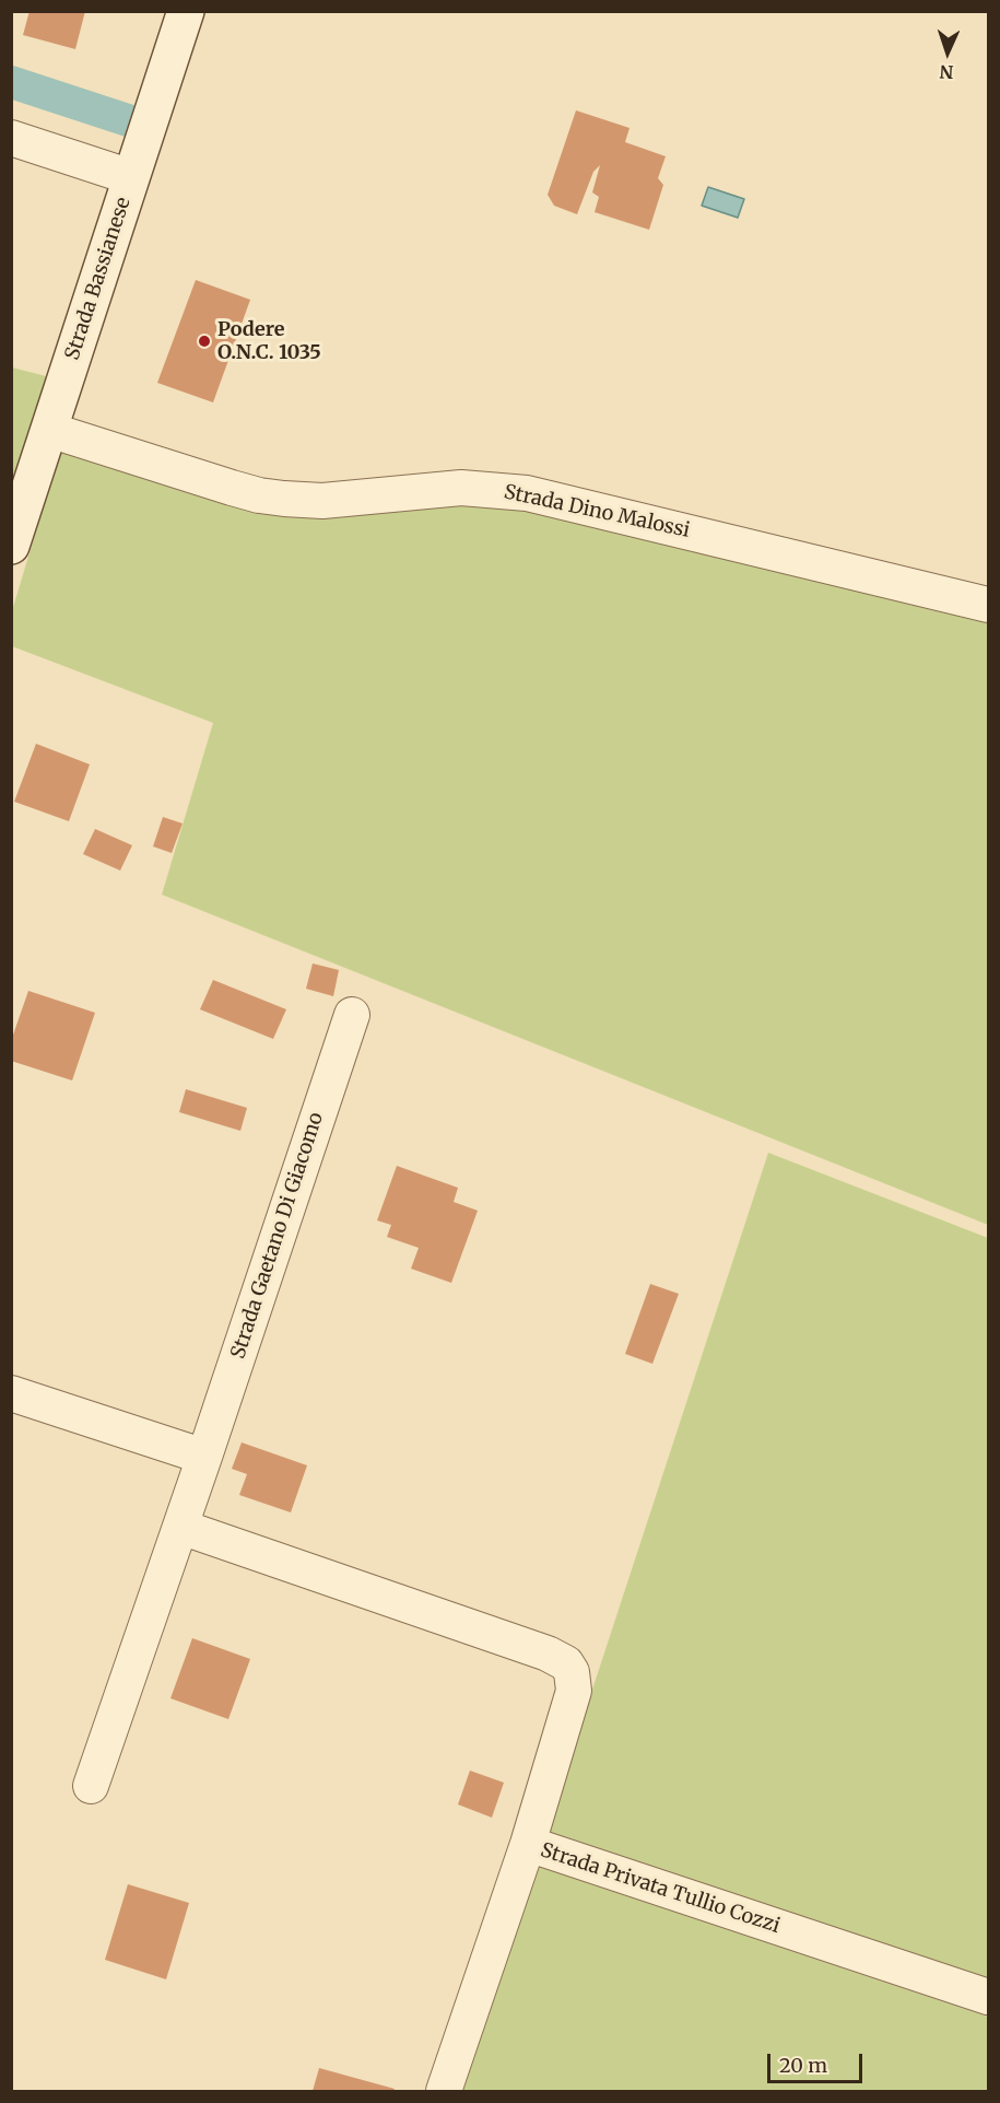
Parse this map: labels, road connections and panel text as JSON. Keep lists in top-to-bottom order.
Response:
{
  "streets": {
    "street": [
      "Strada Bassianese",
      "Strada Dino Malossi",
      "Strada Gaetano Di Giacomo",
      "Strada Privata Tullio Cozzi"
    ]
  },
  "crossings": [
    ["Strada Bassianese", "Strada Dino Malossi"],
    ["Strada Gaetano Di Giacomo", "Strada Privata Tullio Cozzi"]
  ],
  "places": ["Podere O.N.C. 1035"],
  "scale_bar": "20 m",
  "north": "bottom"
}
